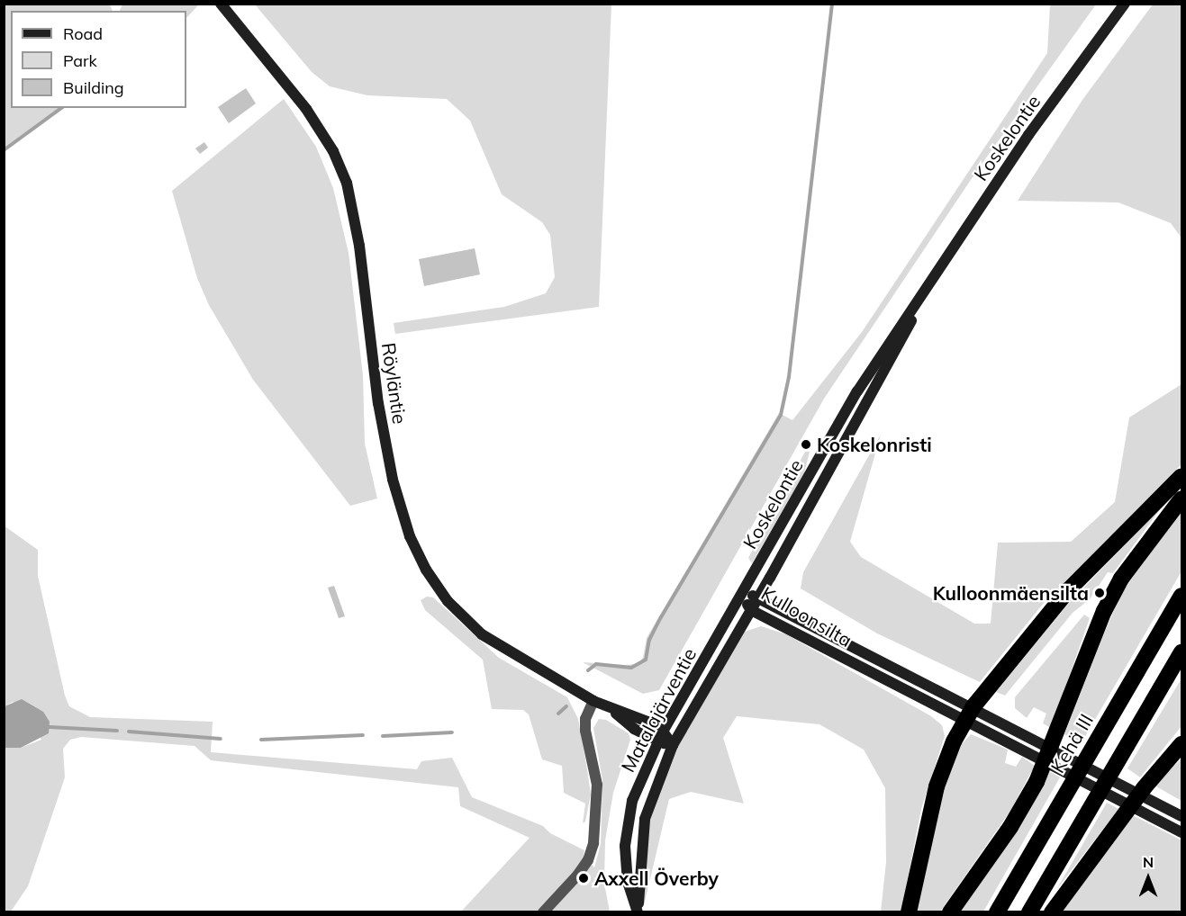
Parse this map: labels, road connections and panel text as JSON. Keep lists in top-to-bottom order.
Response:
{
  "streets": {
    "highway": ["Kehä III"],
    "main road": [
      "Koskelontie",
      "Röyläntie",
      "Kulloonsilta",
      "Matalajärventie"
    ]
  },
  "crossings": [
    ["Koskelontie", "Kulloonsilta"],
    ["Koskelontie", "Matalajärventie"],
    ["Röyläntie", "Matalajärventie"],
    ["Kulloonsilta", "Matalajärventie"]
  ],
  "places": ["Koskelonristi", "Kulloonmäensilta", "Axxell Överby"],
  "legend": ["Road", "Park", "Building"],
  "north": "top"
}
